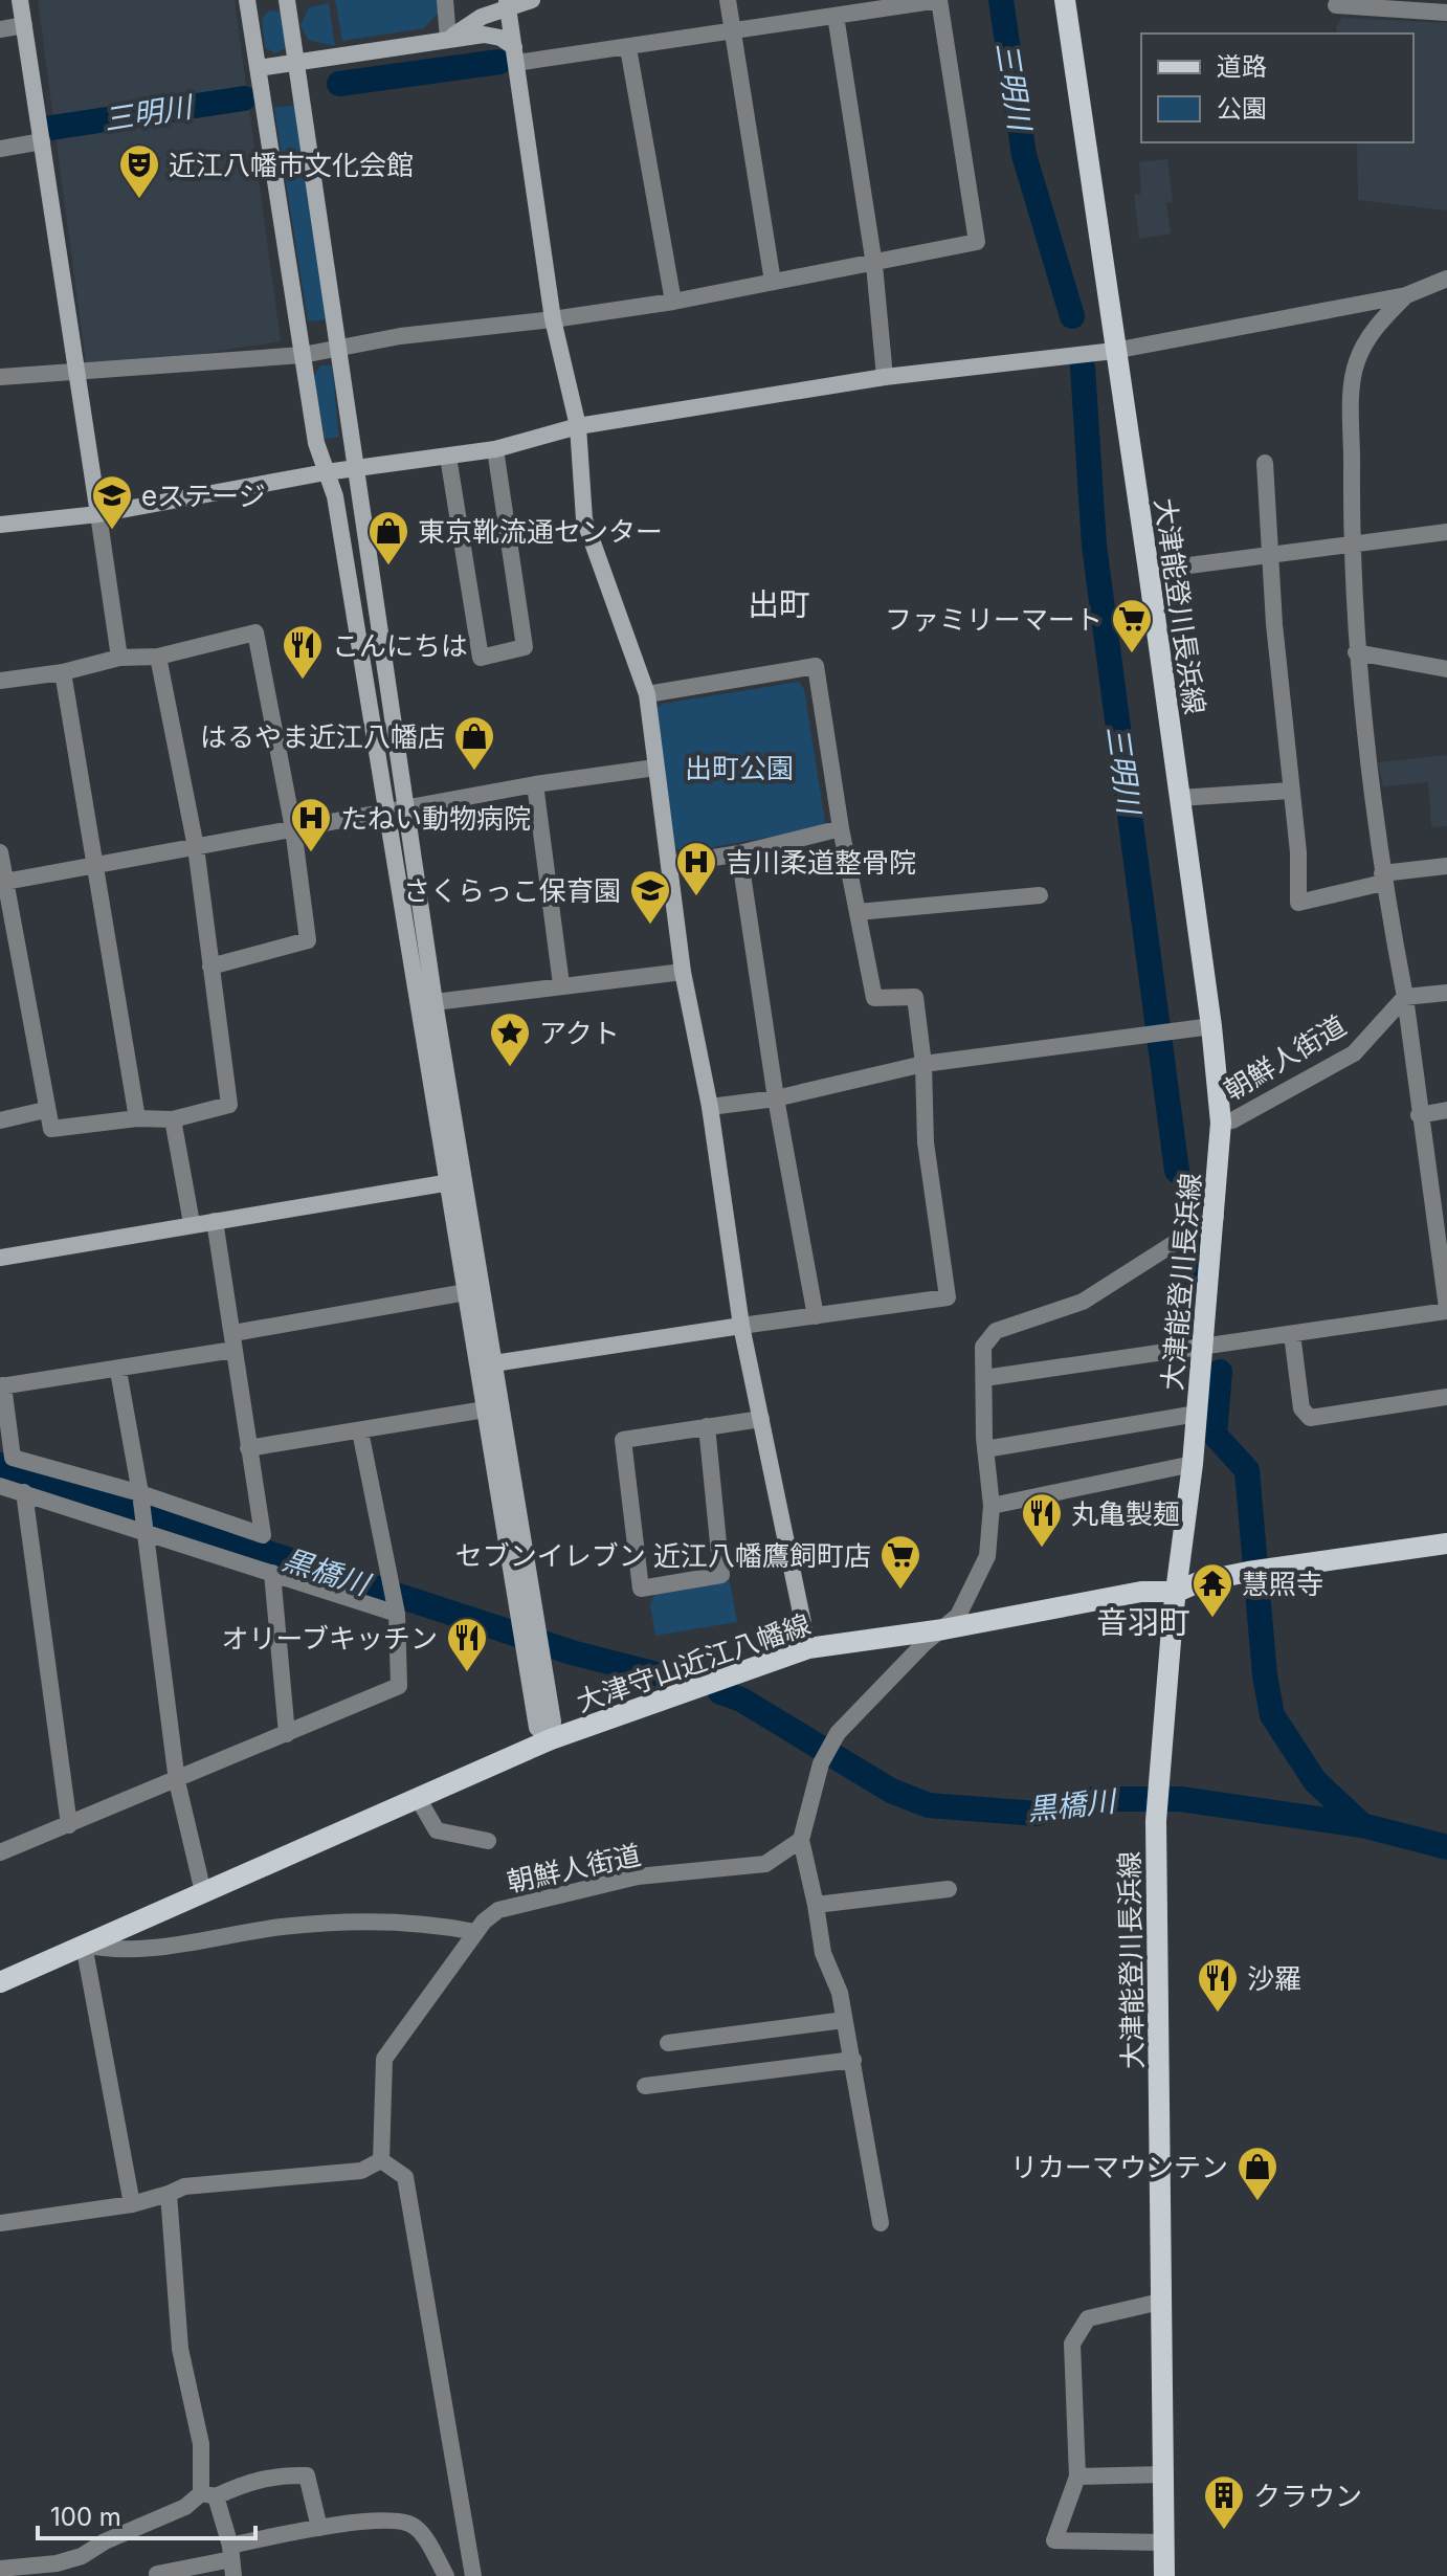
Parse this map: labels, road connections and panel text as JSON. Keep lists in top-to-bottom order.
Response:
{
  "streets": {
    "main road": ["大津能登川長浜線", "大津守山近江八幡線"],
    "street": ["朝鮮人街道"]
  },
  "crossings": [
    ["大津能登川長浜線", "朝鮮人街道"],
    ["大津能登川長浜線", "大津守山近江八幡線"]
  ],
  "districts": ["出町", "音羽町"],
  "water": ["三明川", "黒橋川"],
  "parks": ["出町公園"],
  "places": {
    "theatre": ["近江八幡市文化会館"],
    "school or university": ["eステージ", "さくらっこ保育園"],
    "shop": ["東京靴流通センター", "はるやま近江八幡店", "リカーマウンテン"],
    "supermarket": ["ファミリーマート", "セブンイレブン 近江八幡鷹飼町店"],
    "restaurant": [
      "こんにちは",
      "丸亀製麺",
      "オリーブキッチン",
      "沙羅"
    ],
    "hospital": ["たねい動物病院", "吉川柔道整骨院"],
    "place": ["アクト"],
    "temple": ["慧照寺"],
    "building": ["クラウン"]
  },
  "legend": ["道路", "公園"],
  "scale_bar": "100 m"
}
